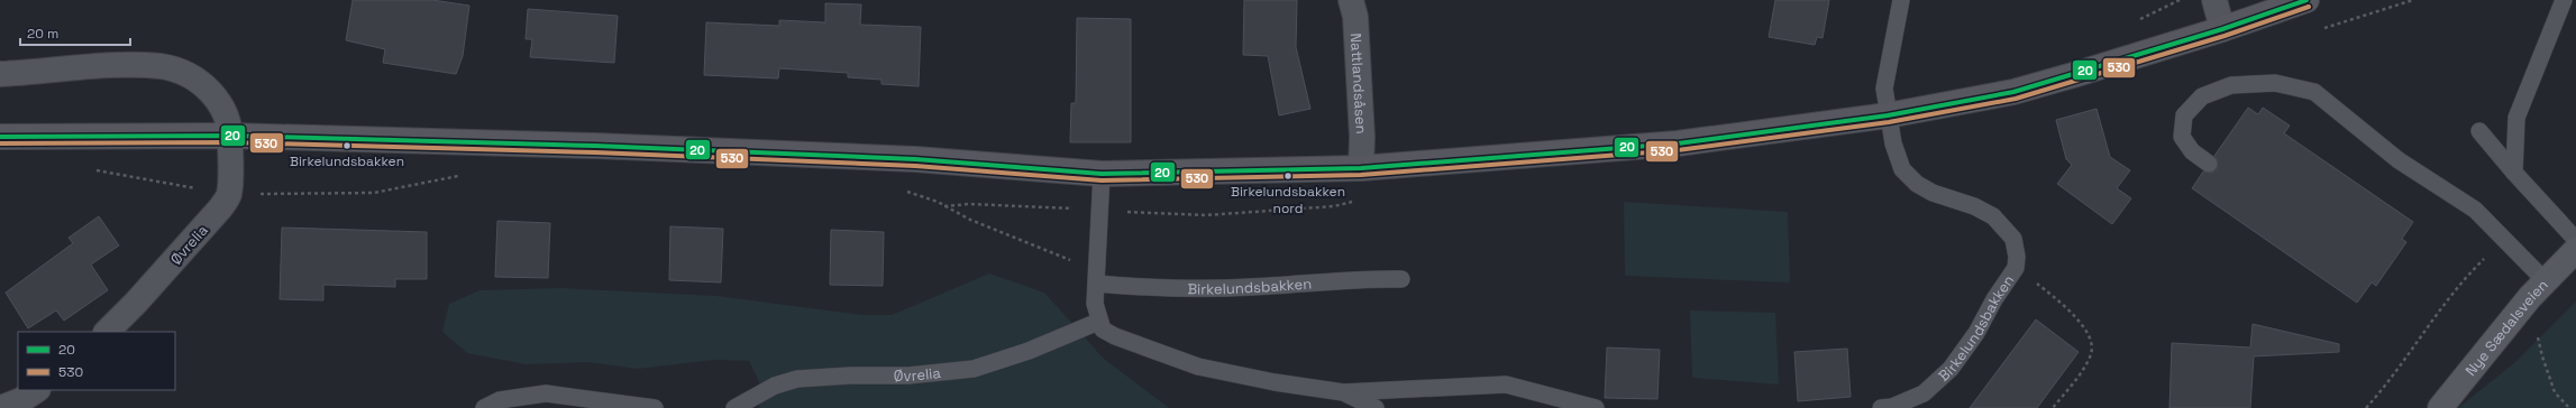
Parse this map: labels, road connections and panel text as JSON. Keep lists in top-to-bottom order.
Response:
{
  "streets": {
    "main road": ["Nye Sædalsveien"],
    "street": ["Nattlandsåsen", "Øvrelia"],
    "lane": ["Birkelundsbakken"]
  },
  "places": ["Birkelundsbakken", "Birkelundsbakken nord"],
  "lines": ["transit line 20", "transit line 530"],
  "legend": ["20", "530"],
  "scale_bar": "20 m"
}
